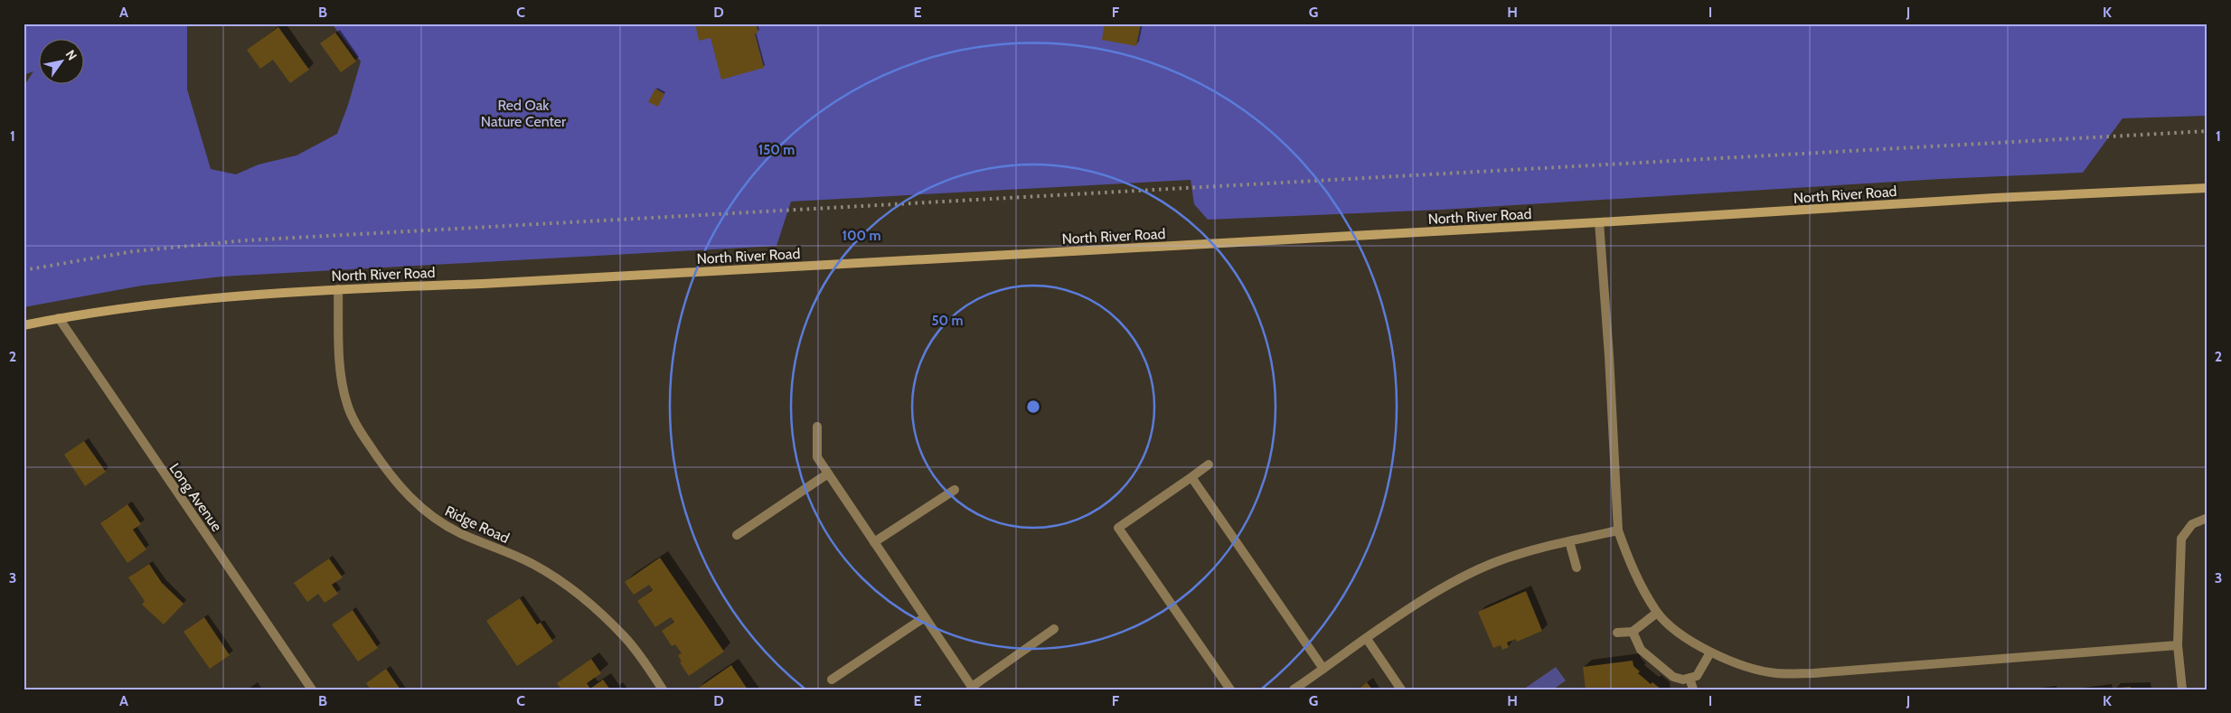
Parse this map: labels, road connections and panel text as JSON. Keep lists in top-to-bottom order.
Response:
{
  "streets": {
    "main road": ["North River Road"],
    "street": ["Long Avenue", "Ridge Road"]
  },
  "crossings": [
    ["North River Road", "Long Avenue"],
    ["North River Road", "Ridge Road"]
  ],
  "parks": ["Red Oak Nature Center"],
  "north": "top right",
  "grid": {
    "columns": [
      "A",
      "B",
      "C",
      "D",
      "E",
      "F",
      "G",
      "H",
      "I",
      "J",
      "K"
    ],
    "rows": ["1", "2", "3"]
  },
  "rings": ["150 m", "100 m", "50 m"]
}
